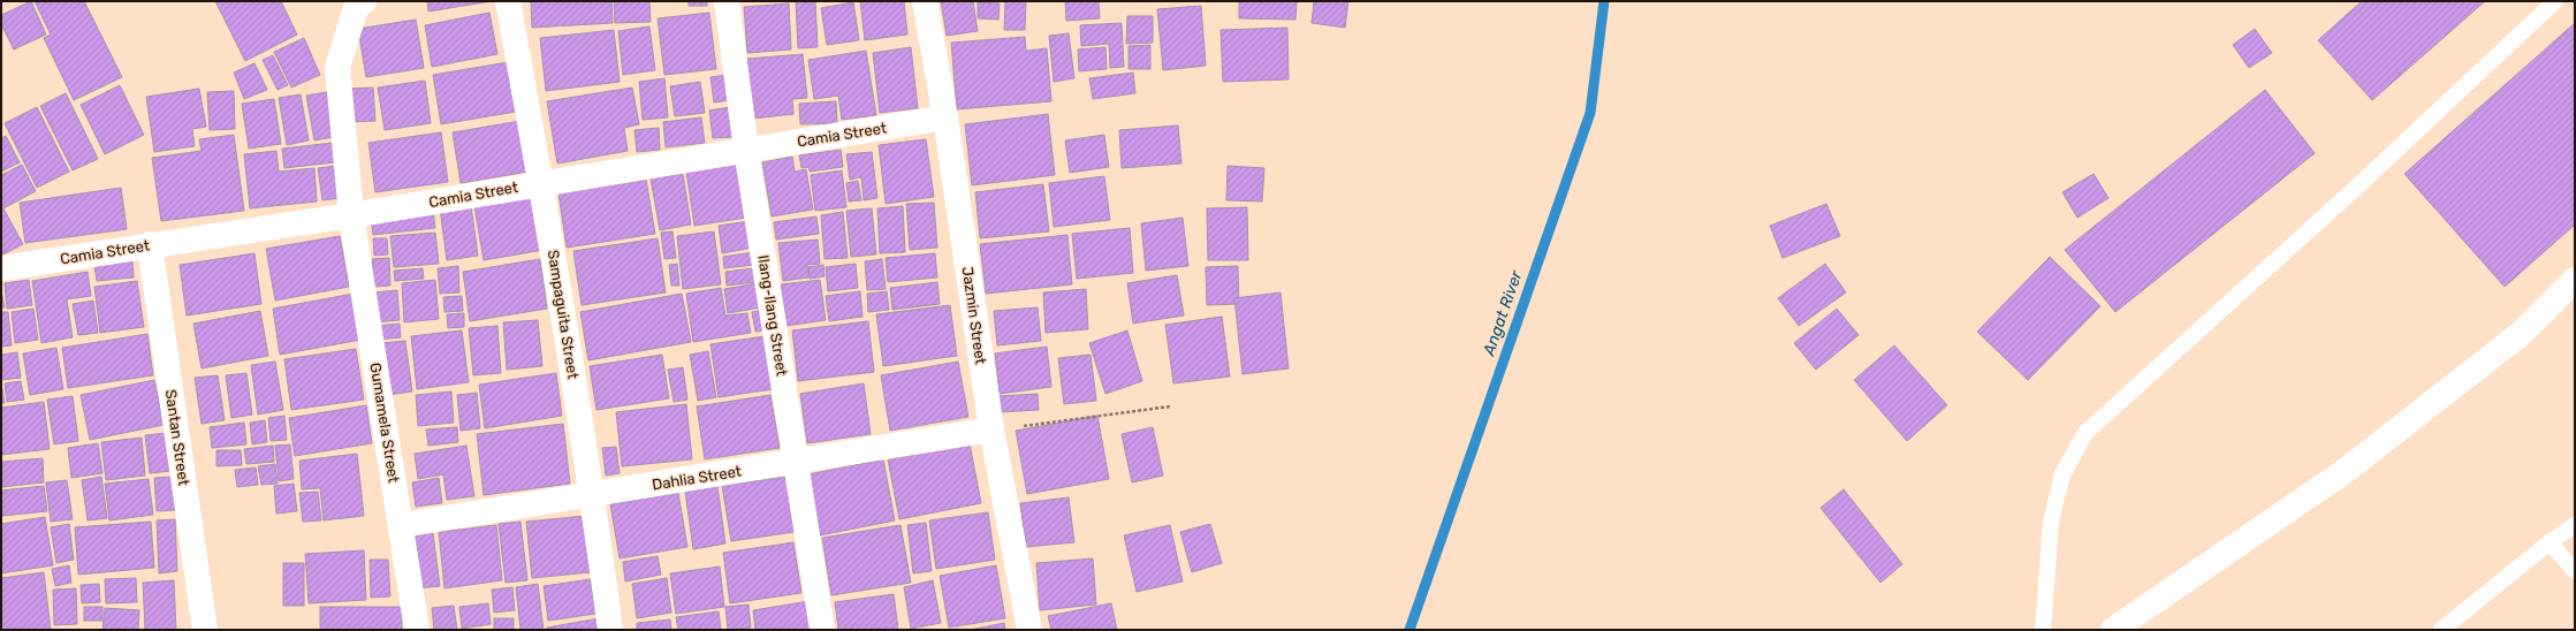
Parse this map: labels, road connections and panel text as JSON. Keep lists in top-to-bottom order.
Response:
{
  "streets": {
    "street": [
      "Camia Street",
      "Sampaguita Street",
      "Ilang-Ilang Street",
      "Jazmin Street",
      "Gumamela Street",
      "Santan Street",
      "Dahlia Street"
    ]
  },
  "crossings": [
    ["Camia Street", "Sampaguita Street"],
    ["Camia Street", "Ilang-Ilang Street"],
    ["Camia Street", "Jazmin Street"],
    ["Camia Street", "Gumamela Street"],
    ["Camia Street", "Santan Street"],
    ["Sampaguita Street", "Dahlia Street"],
    ["Ilang-Ilang Street", "Dahlia Street"],
    ["Jazmin Street", "Dahlia Street"],
    ["Gumamela Street", "Dahlia Street"]
  ],
  "water": ["Angat River"]
}
